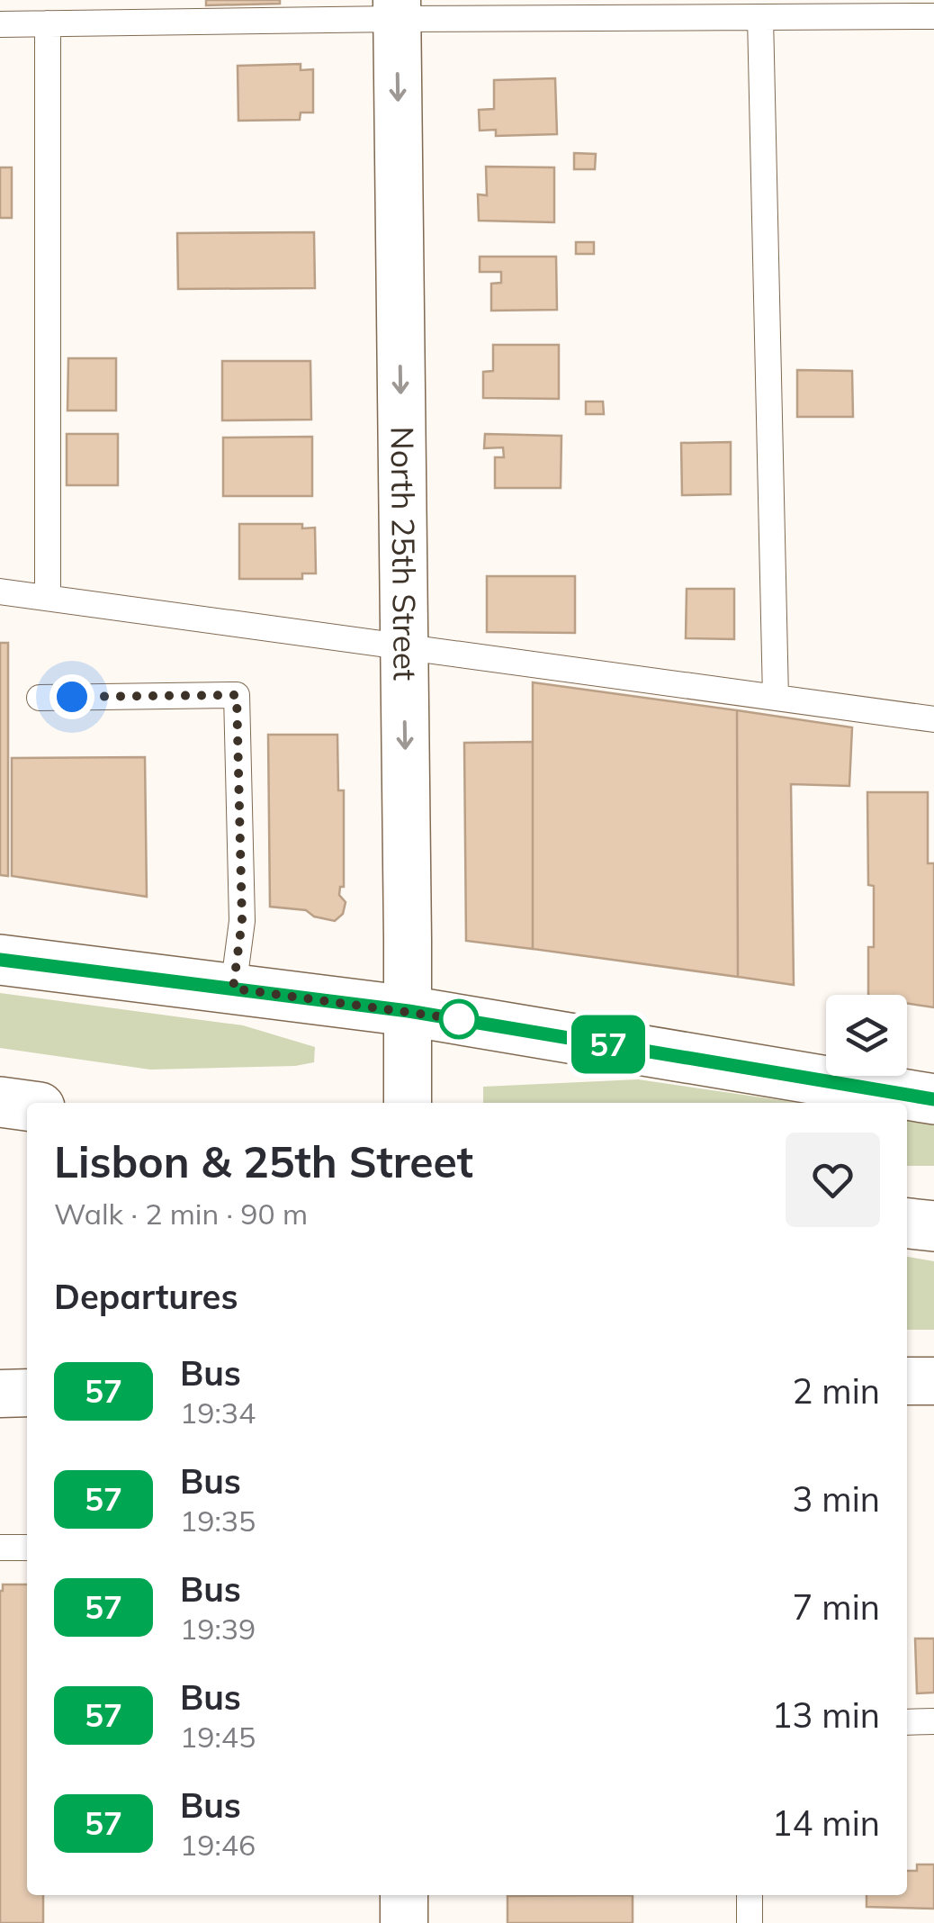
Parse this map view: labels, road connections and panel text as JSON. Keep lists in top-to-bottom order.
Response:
{
  "streets": {
    "street": ["North 25th Street"]
  },
  "one_way": ["North 25th Street"],
  "lines": ["bus line 57"],
  "page": {
    "on_map": "57",
    "heading": [
      ["Lisbon & 25th Street", "Walk · 2 min · 90 m"],
      "Departures"
    ],
    "list": [
      {
        "mark": "57",
        "name": "Bus",
        "note": "19:34",
        "value": "2 min"
      },
      {
        "mark": "57",
        "name": "Bus",
        "note": "19:35",
        "value": "3 min"
      },
      {
        "mark": "57",
        "name": "Bus",
        "note": "19:39",
        "value": "7 min"
      },
      {
        "mark": "57",
        "name": "Bus",
        "note": "19:45",
        "value": "13 min"
      },
      {
        "mark": "57",
        "name": "Bus",
        "note": "19:46",
        "value": "14 min"
      }
    ]
  }
}
